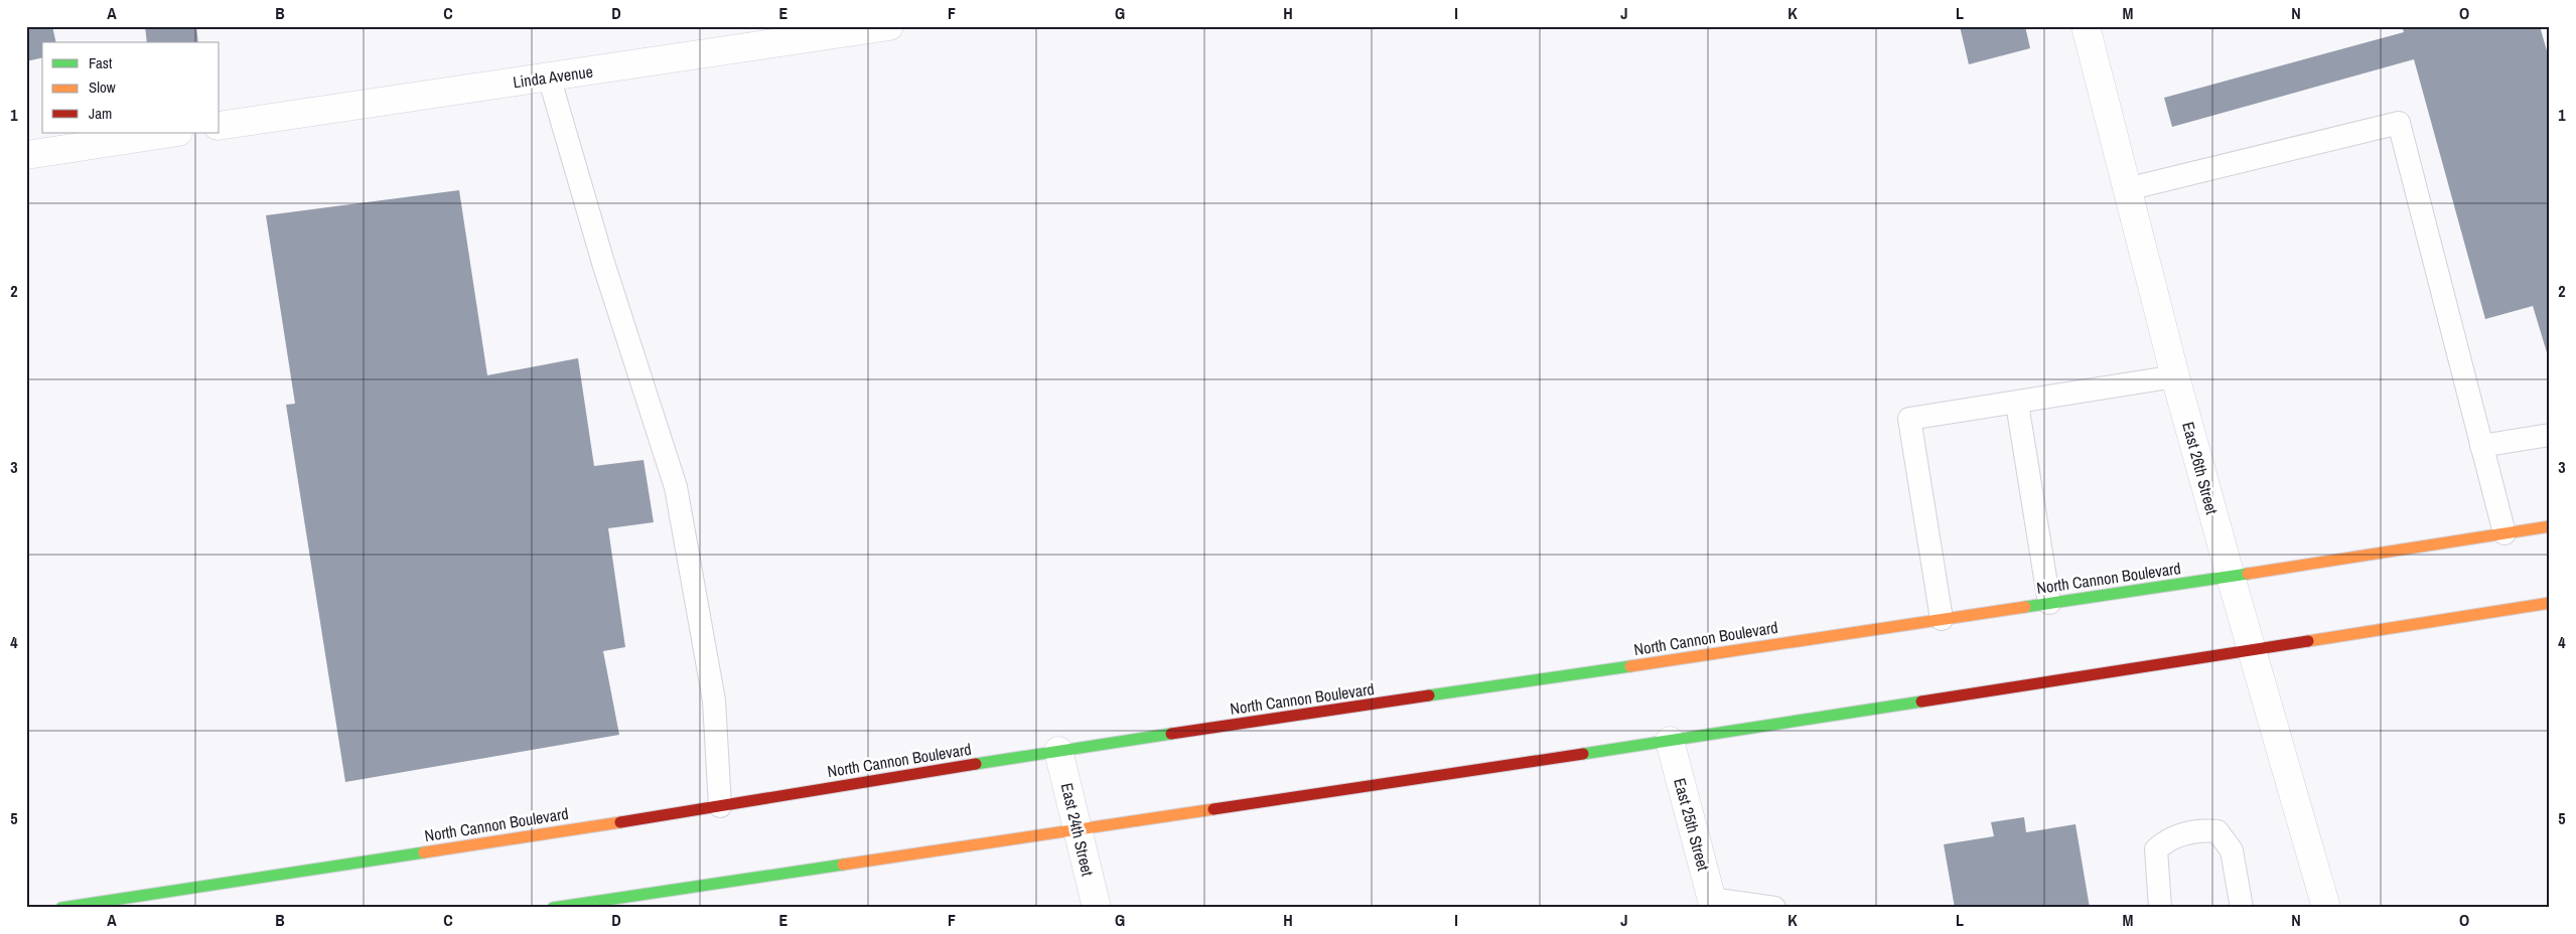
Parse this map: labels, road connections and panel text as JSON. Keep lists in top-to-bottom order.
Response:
{
  "streets": {
    "main road": ["North Cannon Boulevard"],
    "street": [
      "Linda Avenue",
      "East 26th Street",
      "East 25th Street",
      "East 24th Street"
    ]
  },
  "crossings": [
    ["East 26th Street", "North Cannon Boulevard"],
    ["North Cannon Boulevard", "East 24th Street"]
  ],
  "legend": ["Fast", "Slow", "Jam"],
  "grid": {
    "columns": [
      "A",
      "B",
      "C",
      "D",
      "E",
      "F",
      "G",
      "H",
      "I",
      "J",
      "K",
      "L",
      "M",
      "N",
      "O"
    ],
    "rows": [
      "1",
      "2",
      "3",
      "4",
      "5"
    ]
  }
}
